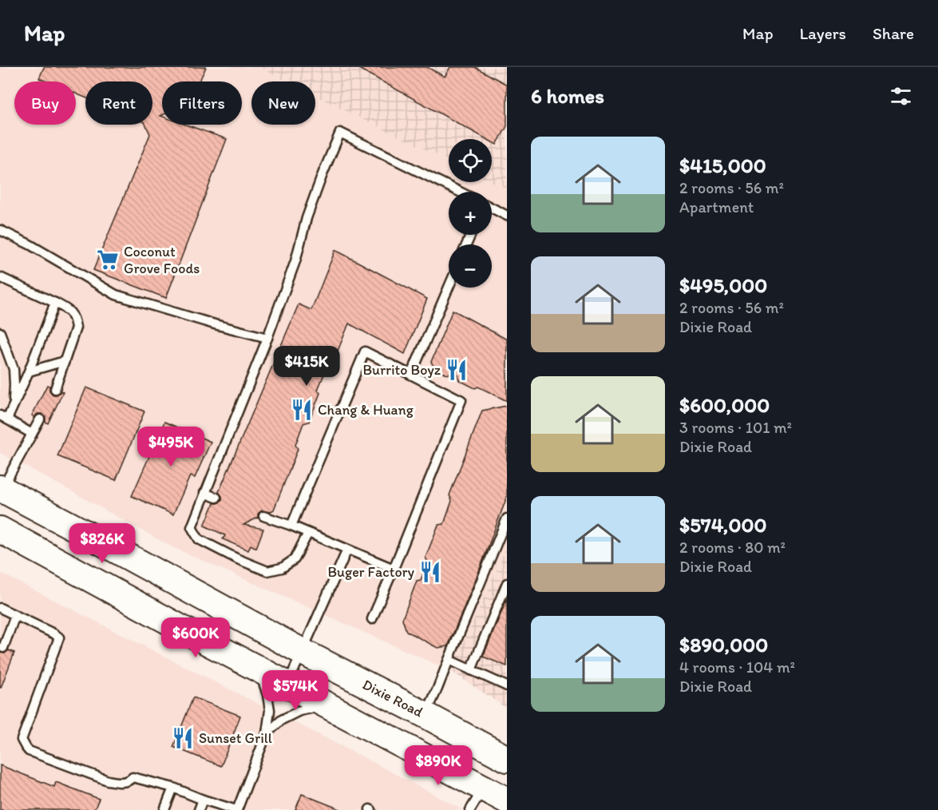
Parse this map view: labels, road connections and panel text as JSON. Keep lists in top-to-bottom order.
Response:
{
  "streets": {
    "main road": ["Dixie Road"]
  },
  "places": {
    "supermarket": ["Coconut Grove Foods"],
    "restaurant": [
      "Burrito Boyz",
      "Chang & Huang",
      "Buger Factory",
      "Sunset Grill"
    ]
  },
  "page": {
    "header": "Map",
    "nav": ["Map", "Layers", "Share"],
    "heading": "6 homes",
    "chip": [
      "Buy",
      "Rent",
      "Filters",
      "New"
    ],
    "list": [
      {
        "name": "$415,000",
        "note": "2 rooms · 56 m² · Apartment"
      },
      {
        "name": "$495,000",
        "note": "2 rooms · 56 m² · Dixie Road"
      },
      {
        "name": "$600,000",
        "note": "3 rooms · 101 m² · Dixie Road"
      },
      {
        "name": "$574,000",
        "note": "2 rooms · 80 m² · Dixie Road"
      },
      {
        "name": "$890,000",
        "note": "4 rooms · 104 m² · Dixie Road"
      }
    ],
    "map_buttons": ["+", "−"],
    "price": [
      "$415K",
      "$495K",
      "$826K",
      "$600K",
      "$574K",
      "$890K"
    ]
  }
}
